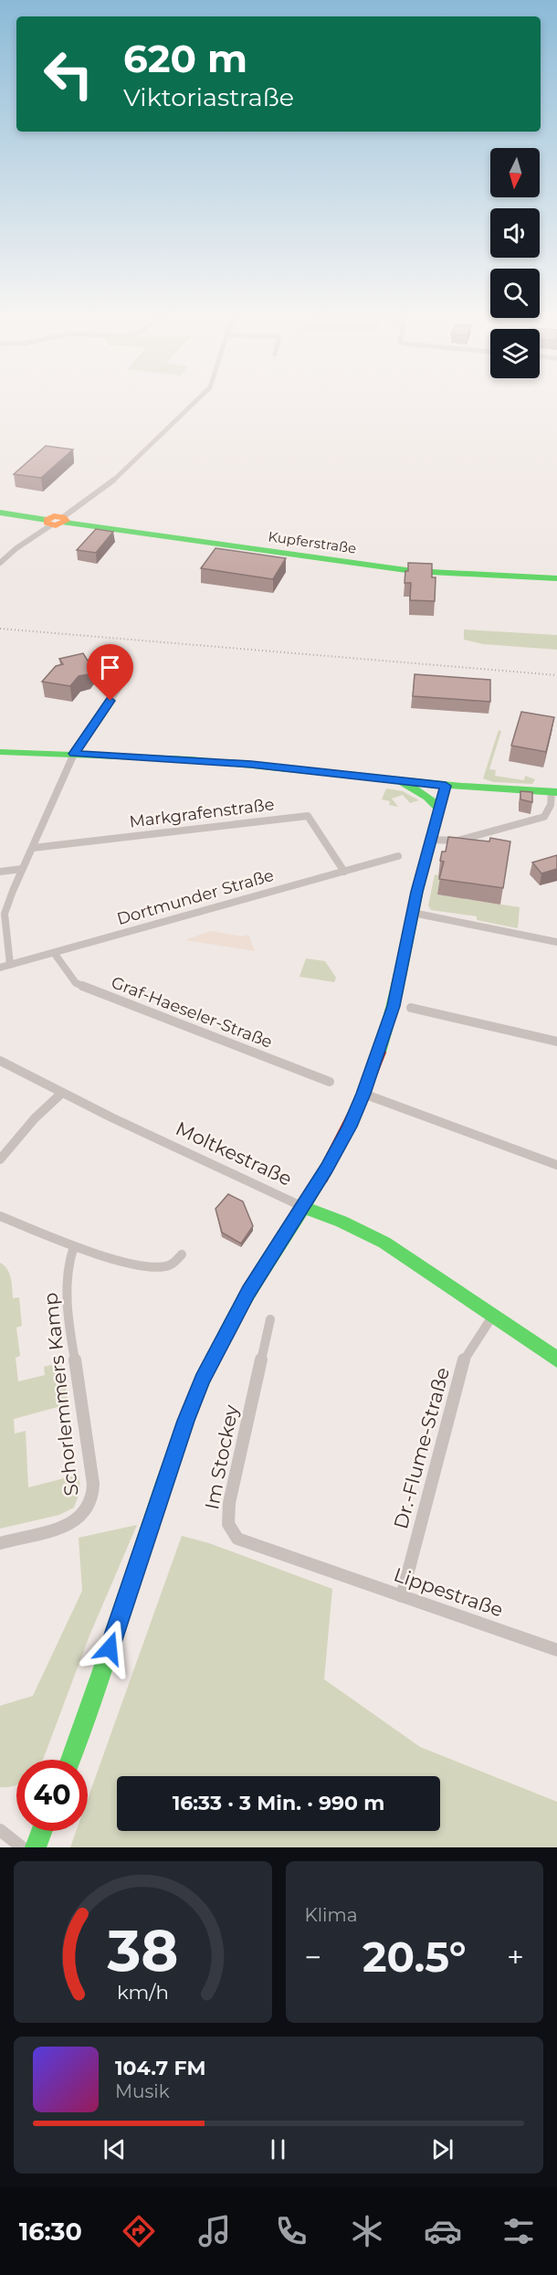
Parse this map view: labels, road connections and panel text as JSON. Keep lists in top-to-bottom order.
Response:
{
  "streets": {
    "street": [
      "Kupferstraße",
      "Markgrafenstraße",
      "Dortmunder Straße",
      "Graf-Haeseler-Straße",
      "Moltkestraße",
      "Schorlemmers Kamp",
      "Dr.-Flume-Straße",
      "Im Stockey",
      "Lippestraße"
    ]
  },
  "crossings": [
    ["Markgrafenstraße", "Dortmunder Straße"],
    ["Dortmunder Straße", "Graf-Haeseler-Straße"],
    ["Moltkestraße", "Dr.-Flume-Straße"],
    ["Dr.-Flume-Straße", "Lippestraße"],
    ["Im Stockey", "Lippestraße"]
  ],
  "north": "bottom",
  "page": {
    "turn": ["620 m", "Viktoriastraße"],
    "limit": "40",
    "trip": "16:33 · 3 Min. · 990 m",
    "tile": "Klima",
    "heat": ["−", "20.5°", "+"],
    "song": ["104.7 FM", "Musik"],
    "tabs": "16:30",
    "gauge": ["38", "km/h"]
  }
}
